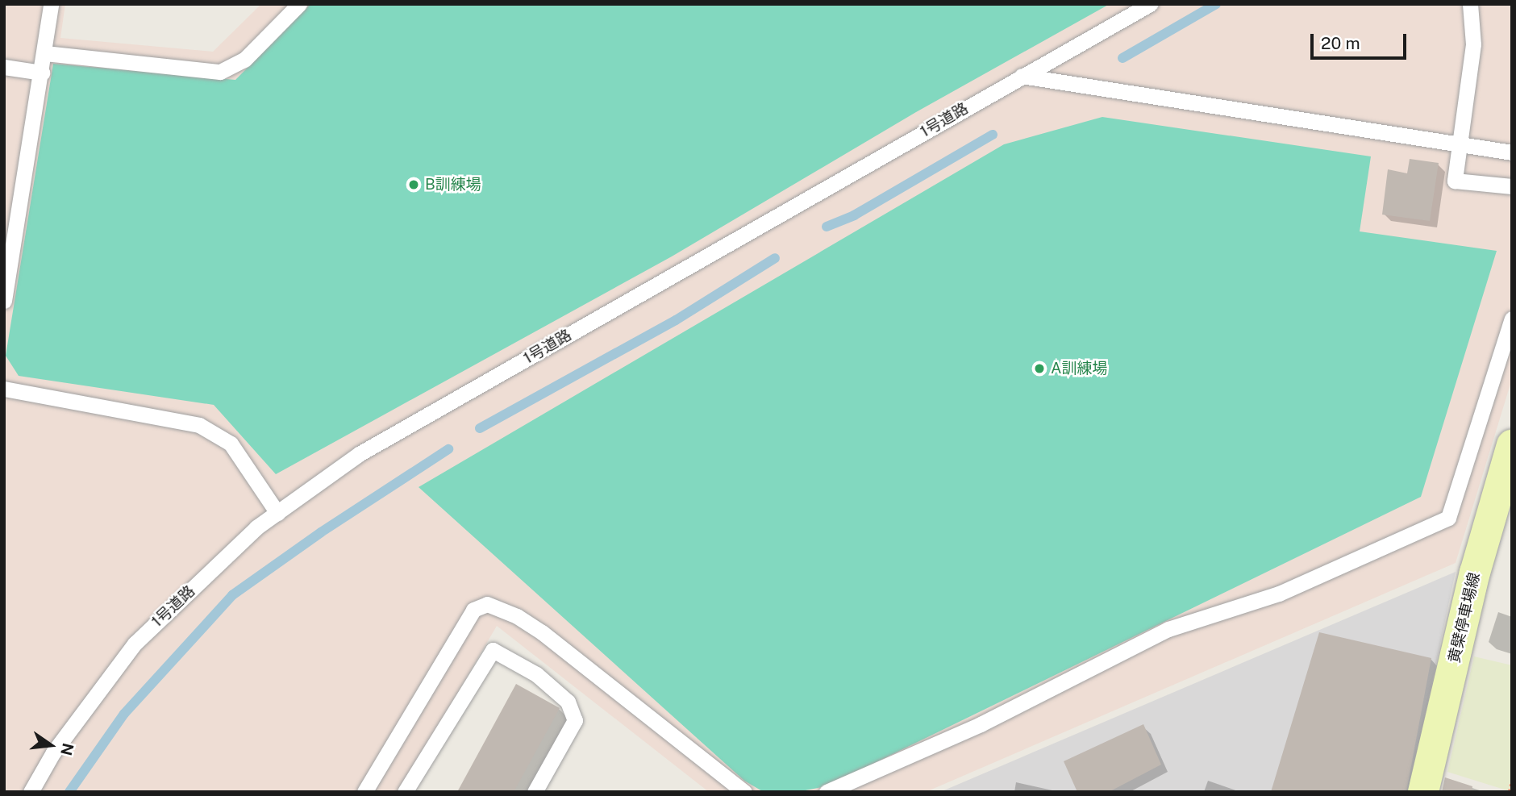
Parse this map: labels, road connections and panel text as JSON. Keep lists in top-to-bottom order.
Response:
{
  "streets": {
    "main road": ["黄檗停車場線"],
    "lane": ["1号道路"]
  },
  "places": ["B訓練場", "A訓練場"],
  "scale_bar": "20 m",
  "north": "right"
}
